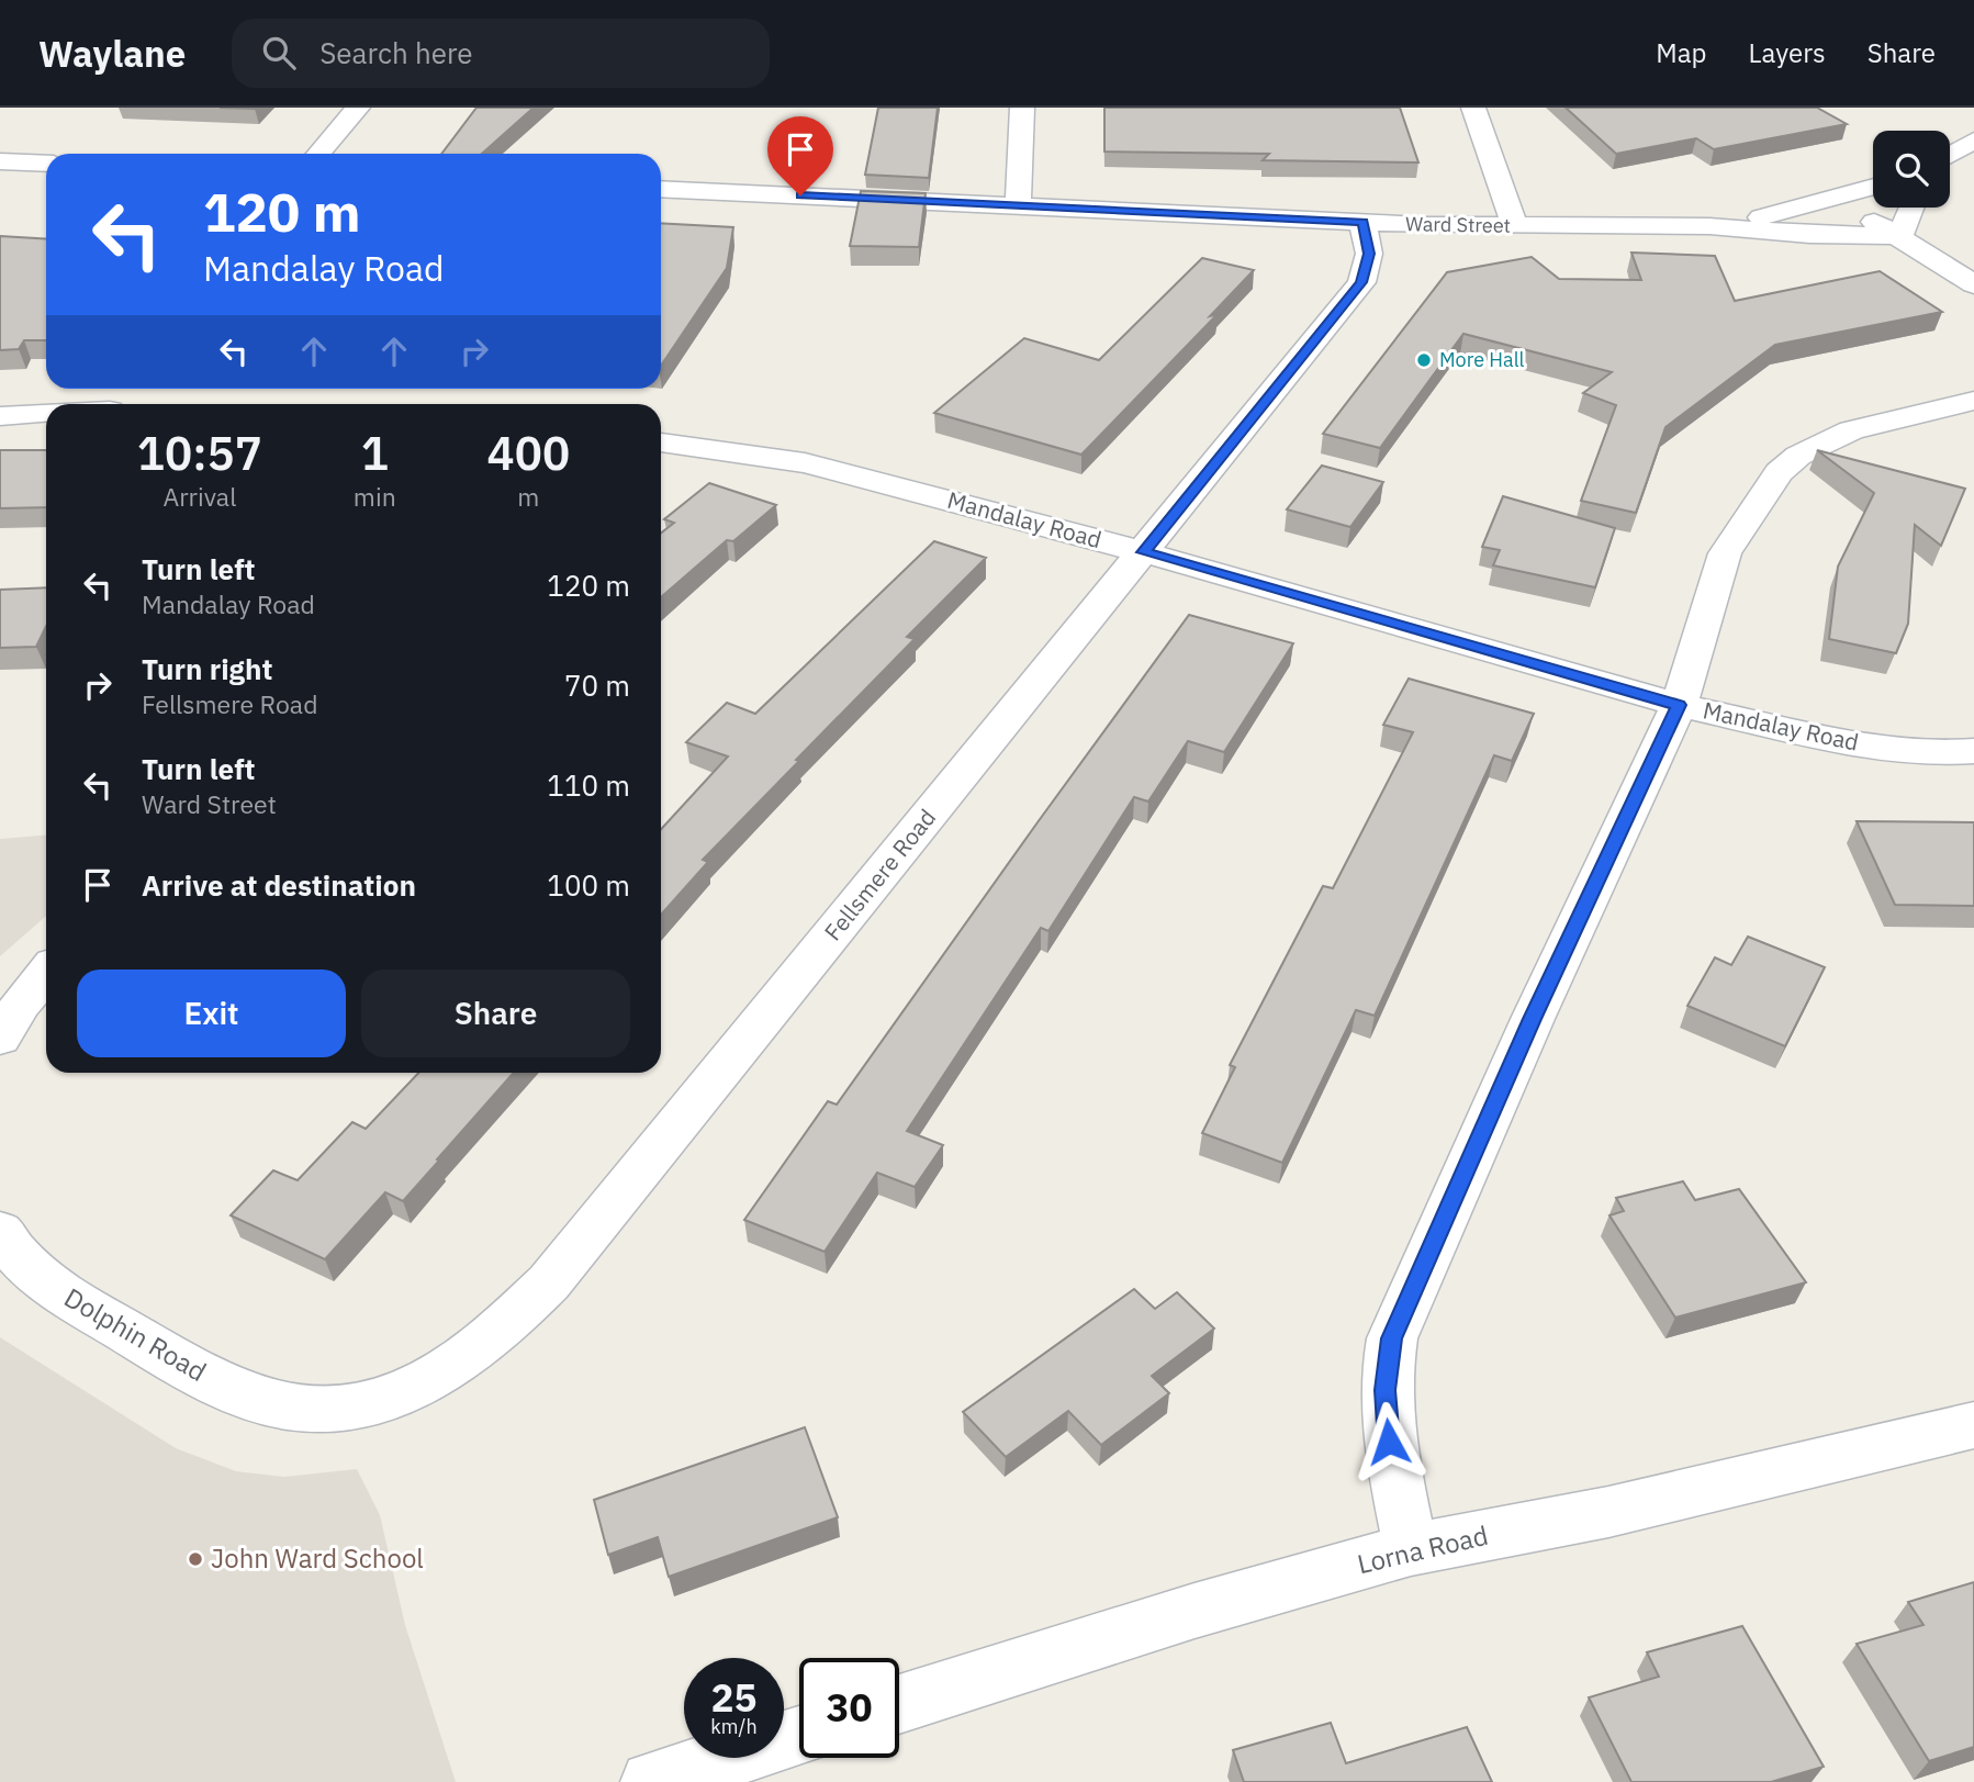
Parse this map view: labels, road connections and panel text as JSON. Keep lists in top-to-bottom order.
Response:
{
  "streets": {
    "street": [
      "Ward Street",
      "Mandalay Road",
      "Fellsmere Road",
      "Dolphin Road",
      "Lorna Road"
    ]
  },
  "crossings": [
    ["Ward Street", "Fellsmere Road"],
    ["Mandalay Road", "Fellsmere Road"],
    ["Fellsmere Road", "Dolphin Road"]
  ],
  "places": ["More Hall", "John Ward School"],
  "page": {
    "header": "Waylane",
    "search": "Search here",
    "nav": ["Map", "Layers", "Share"],
    "turn": ["120 m", "Mandalay Road"],
    "eta": [
      "10:57",
      "Arrival",
      "1",
      "min",
      "400",
      "m"
    ],
    "list": [
      {
        "name": "Turn left",
        "note": "Mandalay Road",
        "value": "120 m"
      },
      {
        "name": "Turn right",
        "note": "Fellsmere Road",
        "value": "70 m"
      },
      {
        "name": "Turn left",
        "note": "Ward Street",
        "value": "110 m"
      },
      {
        "name": "Arrive at destination",
        "value": "100 m"
      }
    ],
    "buttons": ["Exit", "Share"],
    "speed": "25 km/h",
    "limit": "30"
  }
}
